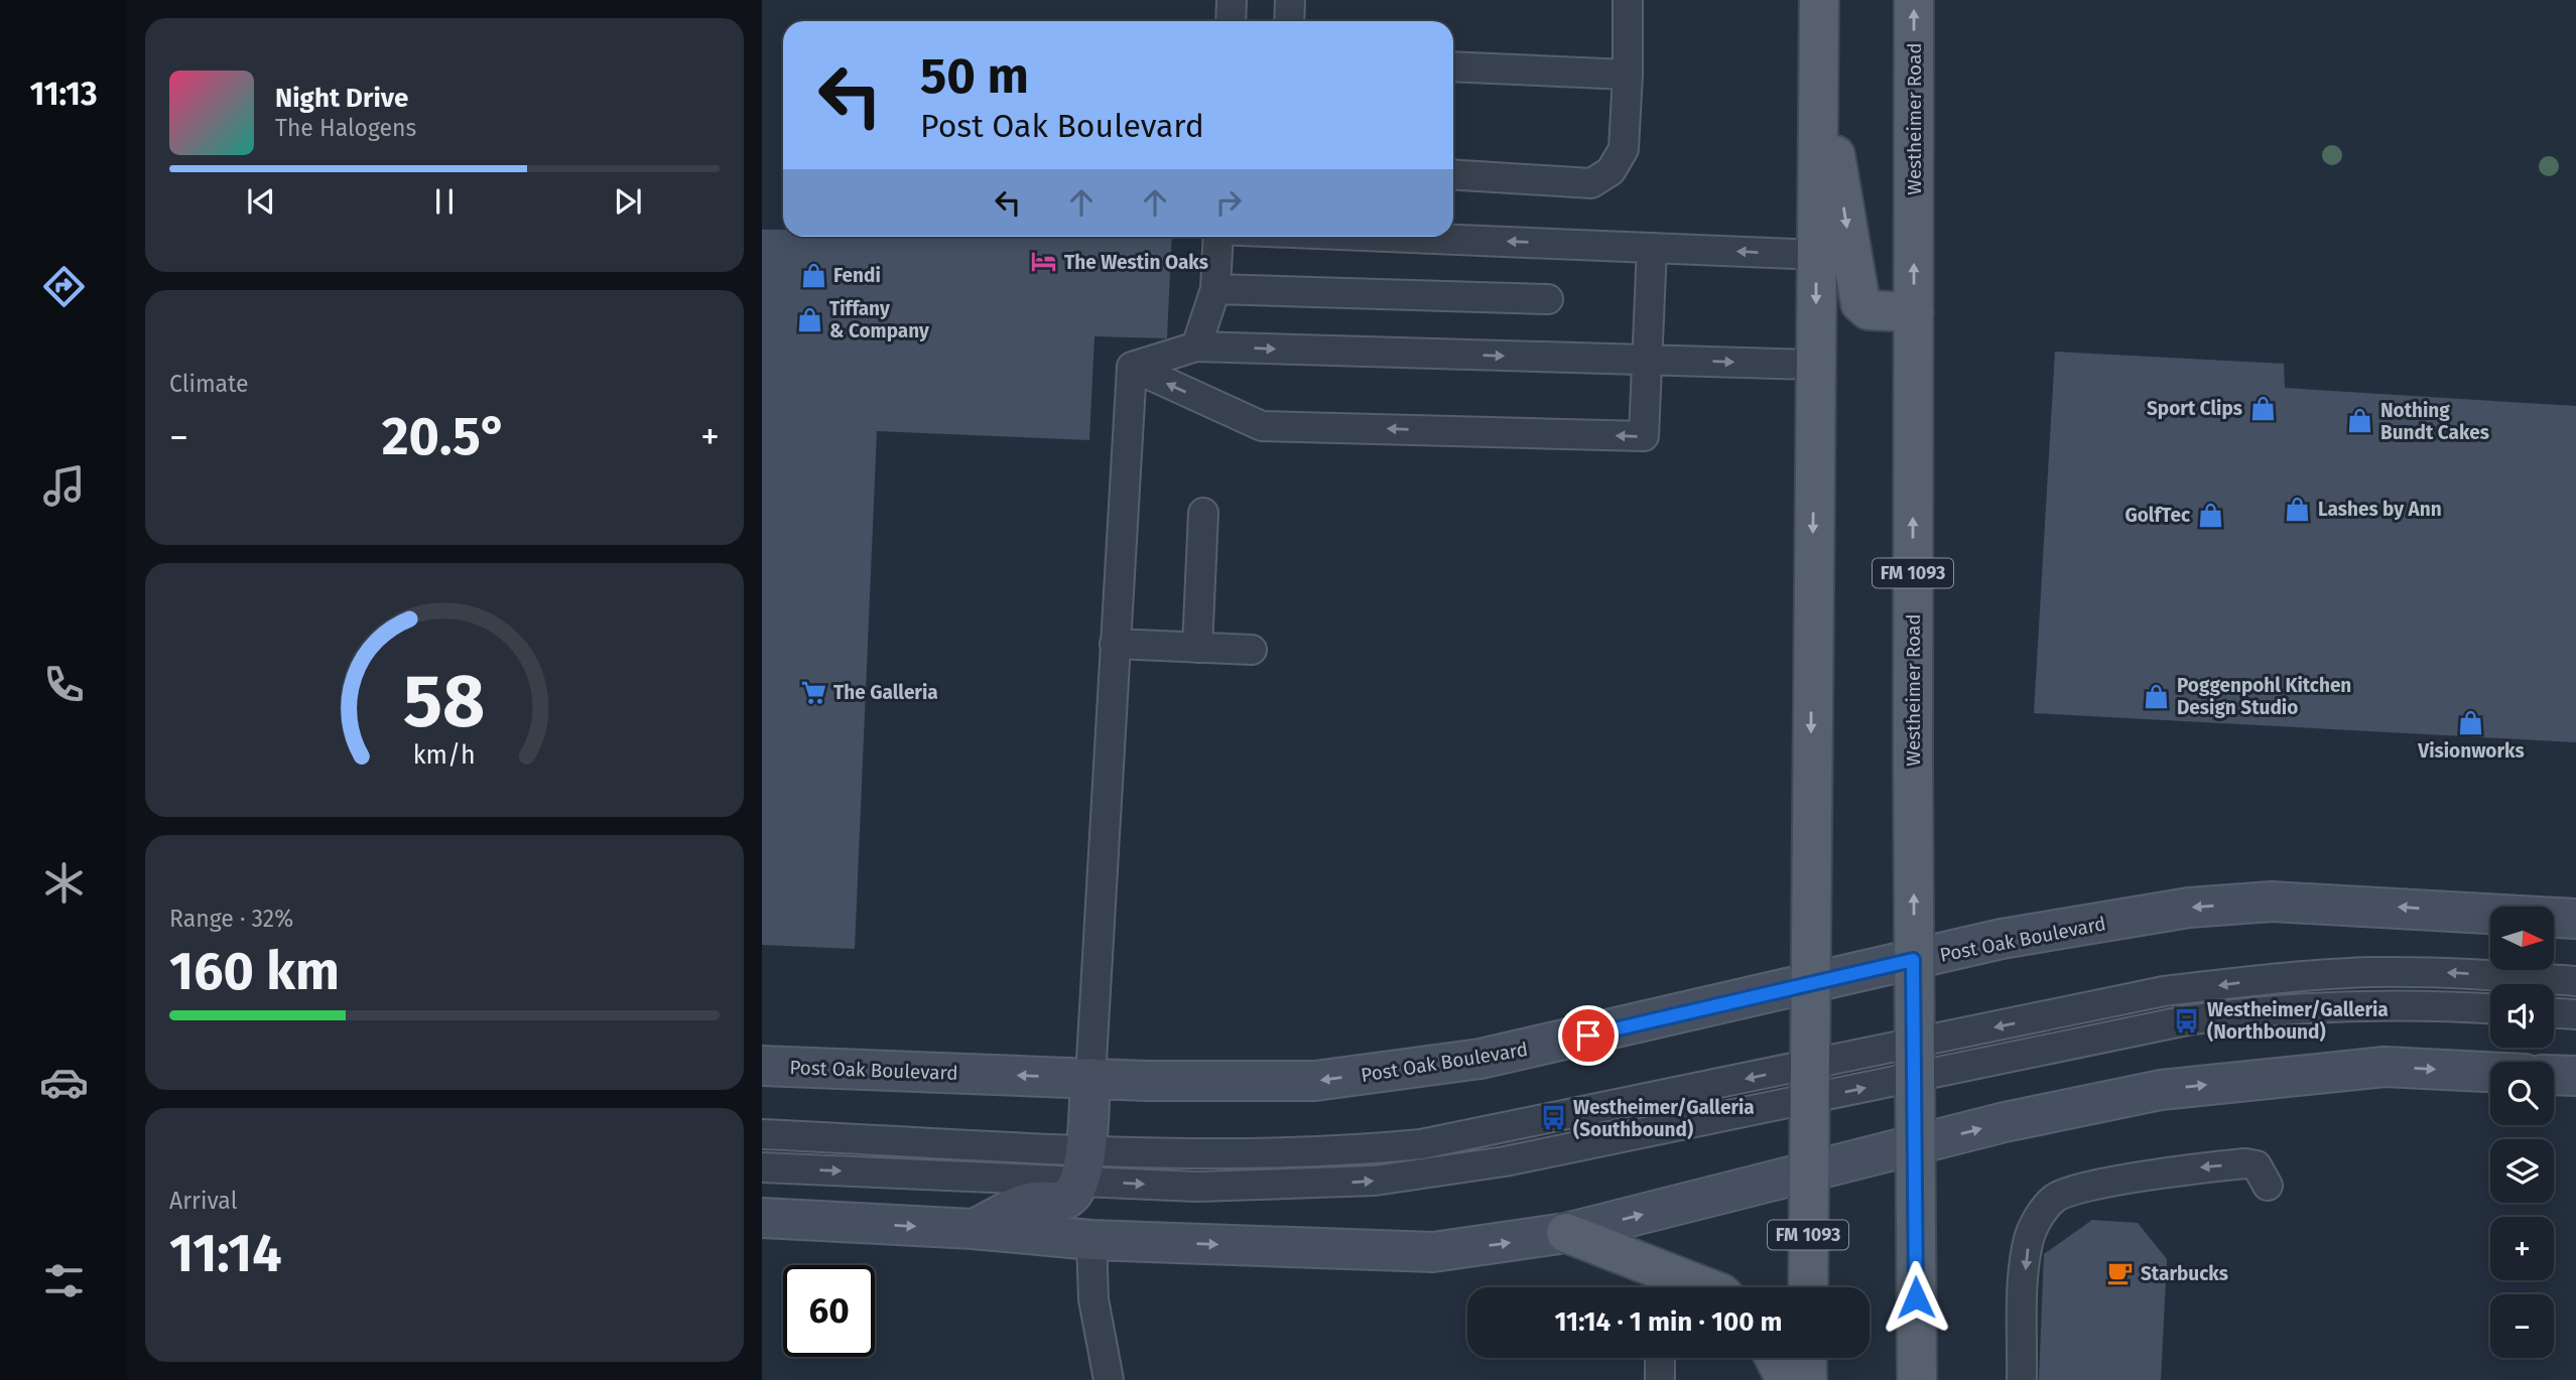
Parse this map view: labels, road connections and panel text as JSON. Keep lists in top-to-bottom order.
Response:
{
  "streets": {
    "main road": ["Westheimer Road", "FM 1093", "Post Oak Boulevard"]
  },
  "crossings": [
    ["Westheimer Road", "Post Oak Boulevard"],
    ["FM 1093", "Post Oak Boulevard"]
  ],
  "places": {
    "hotel": ["The Westin Oaks"],
    "shop": [
      "Fendi",
      "Tiffany & Company",
      "Sport Clips",
      "Nothing Bundt Cakes",
      "Lashes by Ann",
      "GolfTec",
      "Poggenpohl Kitchen Design Studio",
      "Visionworks"
    ],
    "supermarket": ["The Galleria"],
    "bus stop": ["Westheimer/Galleria (Northbound)", "Westheimer/Galleria (Southbound)"],
    "cafe": ["Starbucks"]
  },
  "north": "right",
  "page": {
    "tabs": "11:13",
    "turn": ["50 m", "Post Oak Boulevard"],
    "song": ["Night Drive", "The Halogens"],
    "tile": [
      "Climate",
      ["Range · 32%", "160 km"],
      ["Arrival", "11:14"]
    ],
    "heat": ["−", "20.5°", "+"],
    "map_buttons": ["+", "−"],
    "limit": "60",
    "trip": "11:14 · 1 min · 100 m",
    "gauge": ["58", "km/h"]
  }
}
